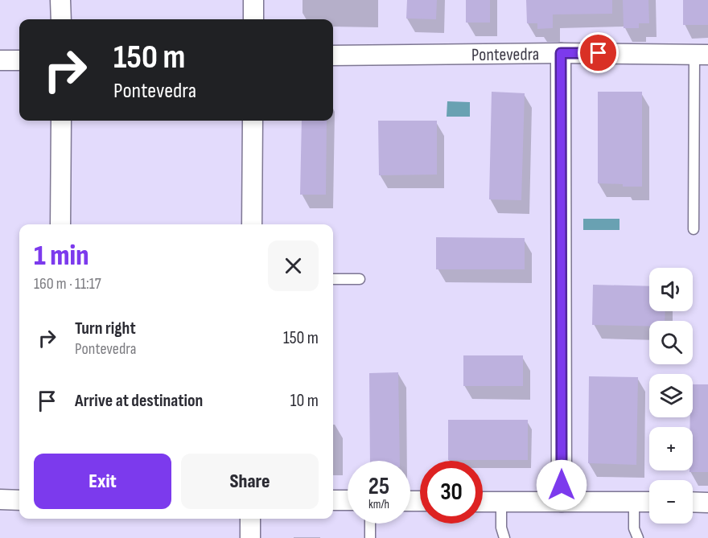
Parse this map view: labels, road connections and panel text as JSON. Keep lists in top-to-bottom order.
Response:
{
  "streets": {
    "street": ["Pontevedra"]
  },
  "page": {
    "turn": ["150 m", "Pontevedra"],
    "heading": ["1 min", "160 m · 11:17"],
    "map_buttons": ["+", "−"],
    "list": [
      {
        "name": "Turn right",
        "note": "Pontevedra",
        "value": "150 m"
      },
      {
        "name": "Arrive at destination",
        "value": "10 m"
      }
    ],
    "buttons": ["Exit", "Share"],
    "speed": "25 km/h",
    "limit": "30"
  }
}
